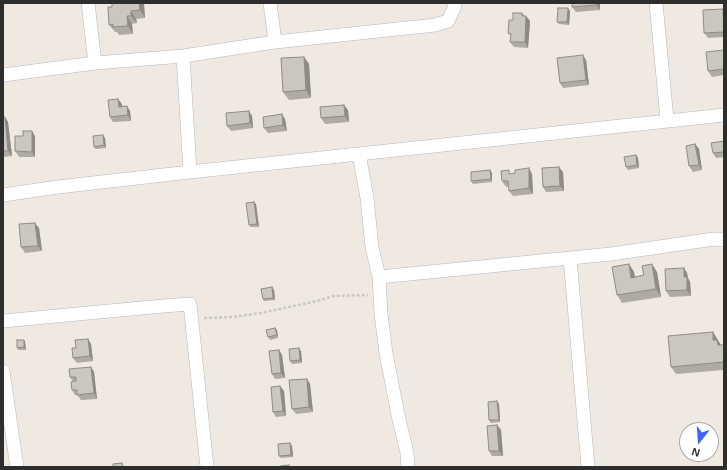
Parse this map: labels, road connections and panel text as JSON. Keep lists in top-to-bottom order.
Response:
{
  "north": "bottom"
}
